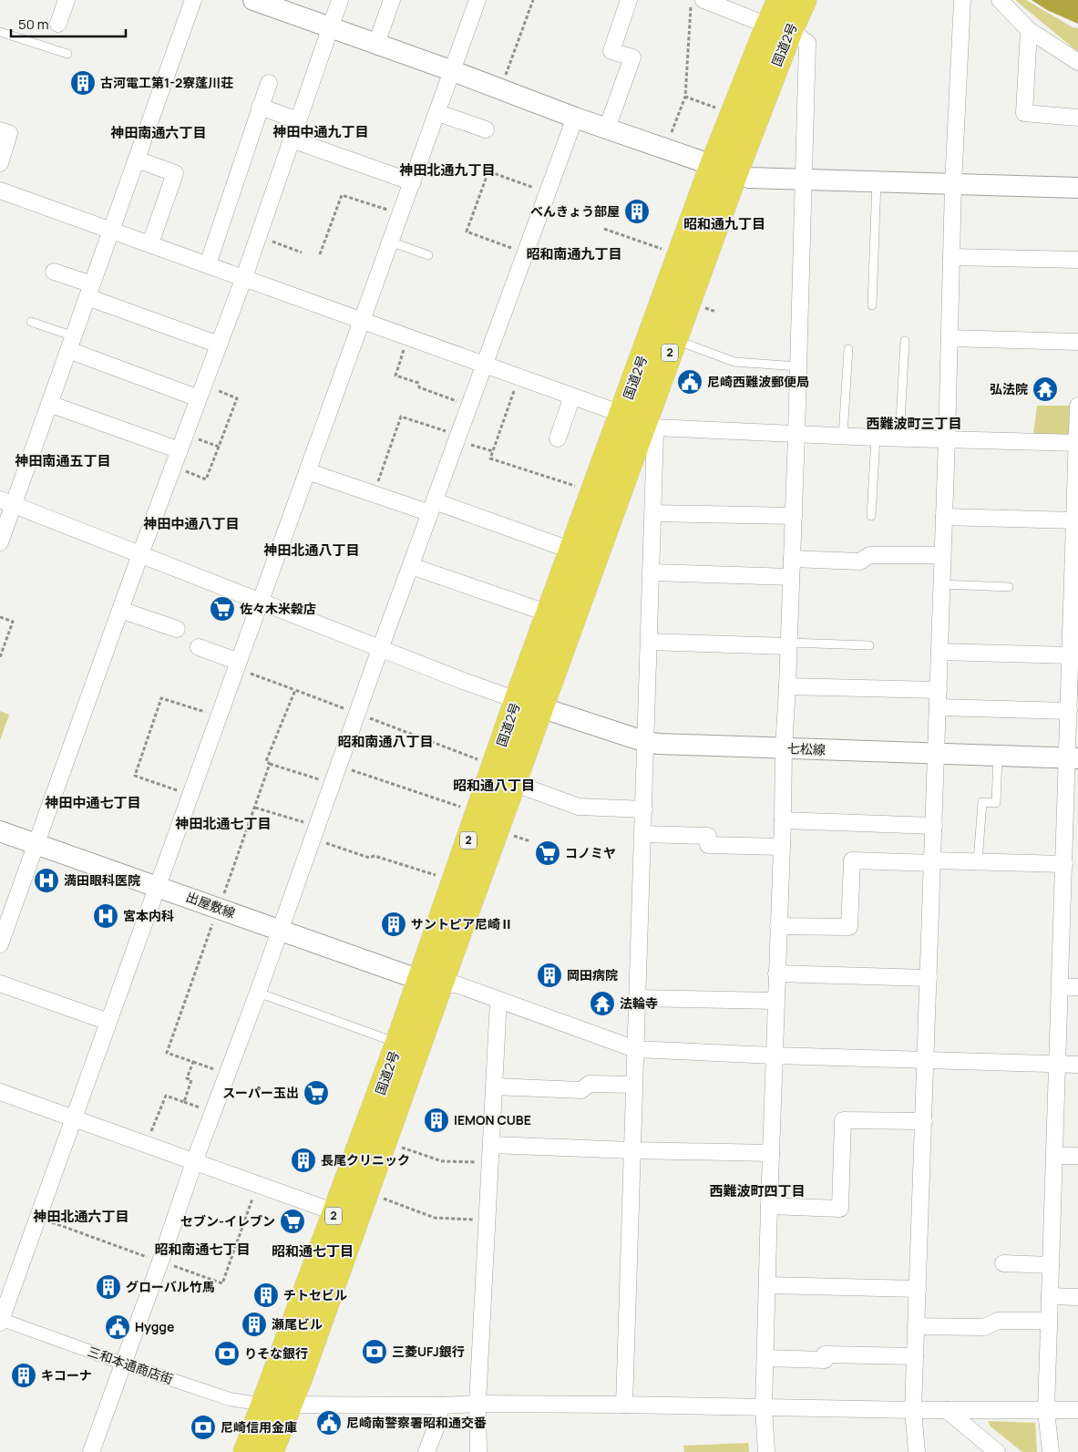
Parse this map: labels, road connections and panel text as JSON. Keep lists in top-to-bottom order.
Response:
{
  "streets": {
    "highway": ["国道2号", "2"],
    "street": ["七松線", "出屋敷線", "三和本通商店街"]
  },
  "crossings": [
    ["国道2号", "七松線"],
    ["国道2号", "出屋敷線"],
    ["国道2号", "三和本通商店街"]
  ],
  "districts": [
    "神田中通九丁目",
    "神田南通六丁目",
    "神田北通九丁目",
    "昭和通九丁目",
    "昭和南通九丁目",
    "西難波町三丁目",
    "神田南通五丁目",
    "神田中通八丁目",
    "神田北通八丁目",
    "昭和南通八丁目",
    "昭和通八丁目",
    "神田中通七丁目",
    "神田北通七丁目",
    "西難波町四丁目",
    "神田北通六丁目",
    "昭和南通七丁目",
    "昭和通七丁目"
  ],
  "places": {
    "building": [
      "古河電工第1-2寮蓬川荘",
      "べんきょう部屋",
      "サントピア尼崎Ⅱ",
      "岡田病院",
      "IEMON CUBE",
      "長尾クリニック",
      "グローバル竹馬",
      "チトセビル",
      "瀬尾ビル",
      "キコーナ"
    ],
    "public building": ["尼崎西難波郵便局", "Hygge", "尼崎南警察署昭和通交番"],
    "temple": ["弘法院", "法輪寺"],
    "supermarket": [
      "佐々木米穀店",
      "コノミヤ",
      "スーパー玉出",
      "セブン-イレブン"
    ],
    "hospital": ["満田眼科医院", "宮本内科"],
    "bank": ["三菱UFJ銀行", "りそな銀行", "尼崎信用金庫"]
  },
  "scale_bar": "50 m"
}
